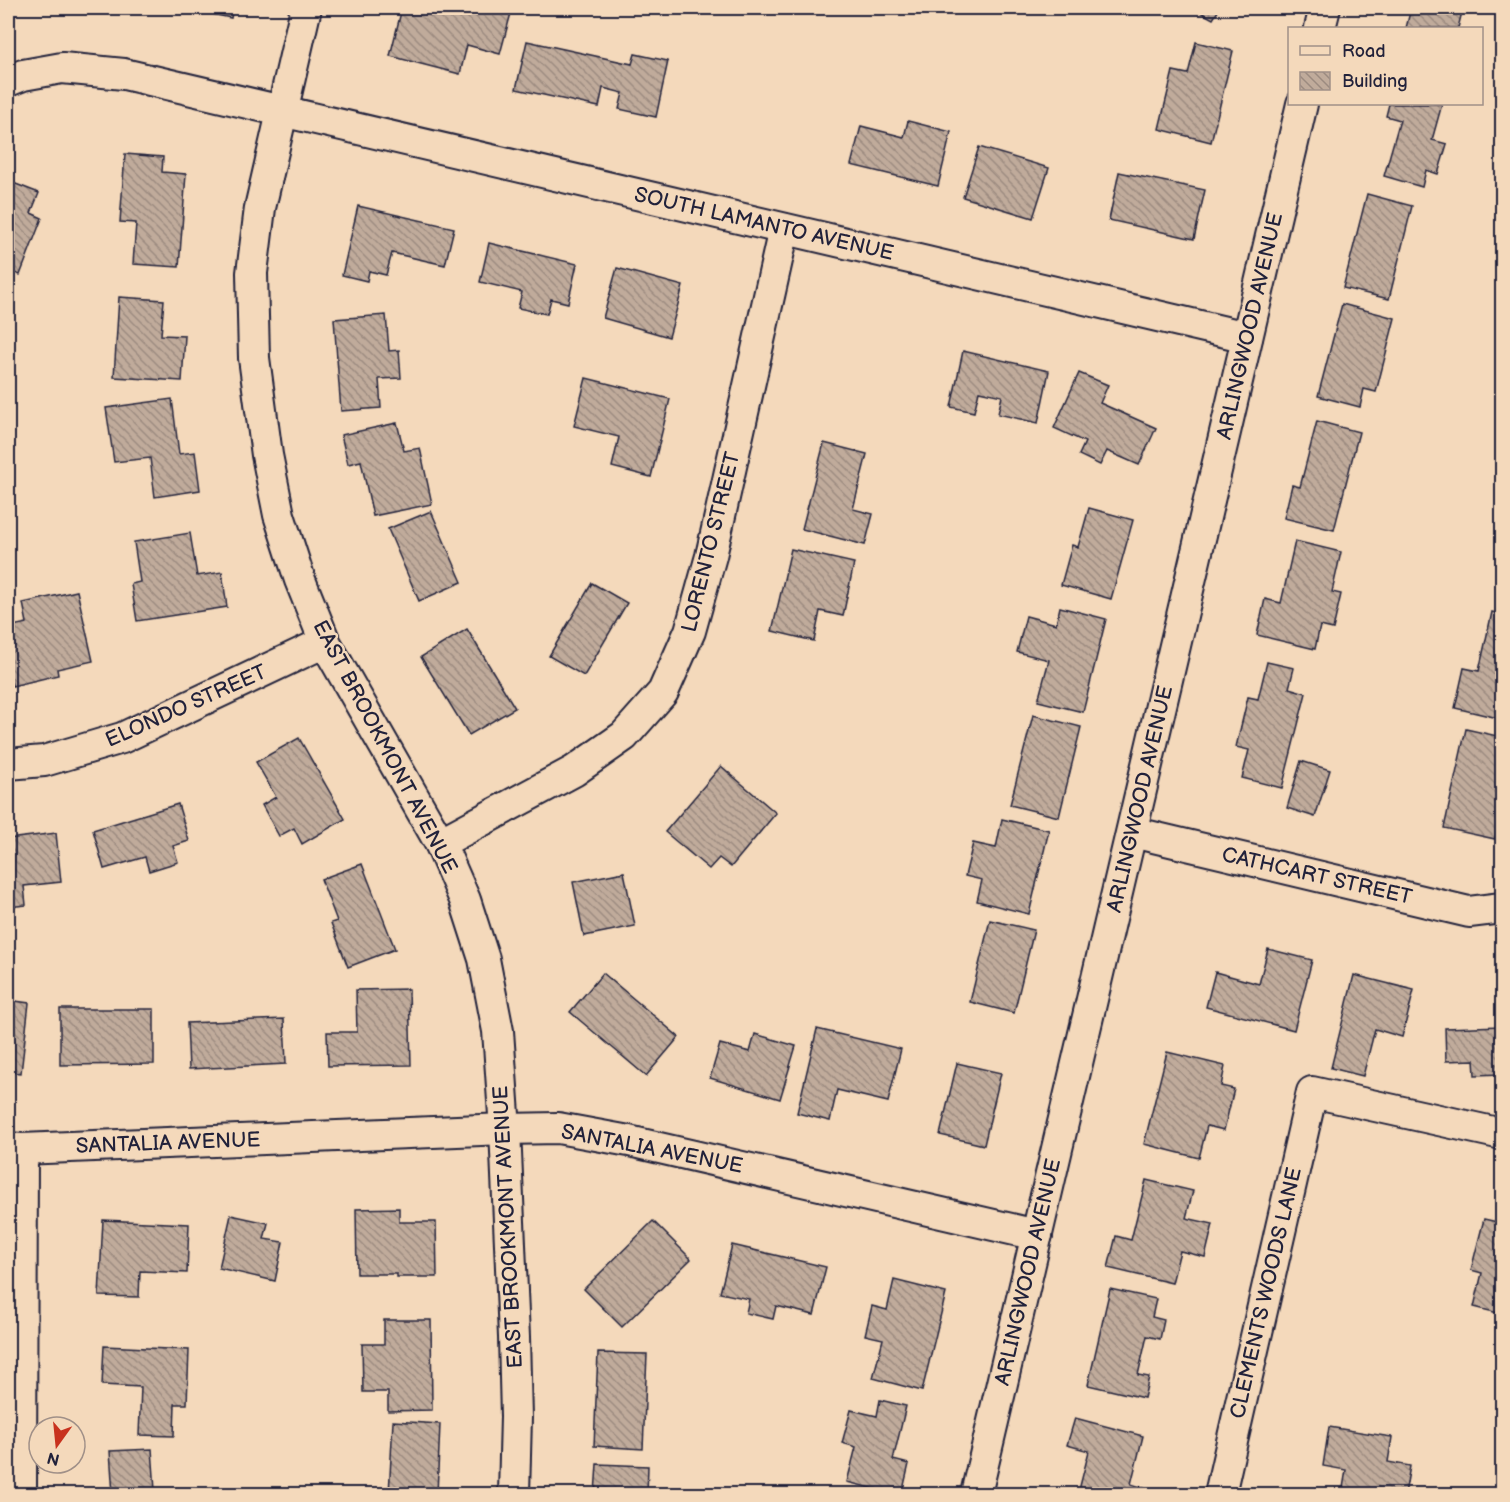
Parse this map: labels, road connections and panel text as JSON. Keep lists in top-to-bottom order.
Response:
{
  "streets": {
    "street": [
      "SOUTH LAMANTO AVENUE",
      "ARLINGWOOD AVENUE",
      "LORENTO STREET",
      "ELONDO STREET",
      "EAST BROOKMONT AVENUE",
      "CATHCART STREET",
      "SANTALIA AVENUE",
      "CLEMENTS WOODS LANE"
    ]
  },
  "crossings": [
    ["SOUTH LAMANTO AVENUE", "ARLINGWOOD AVENUE"],
    ["SOUTH LAMANTO AVENUE", "LORENTO STREET"],
    ["SOUTH LAMANTO AVENUE", "EAST BROOKMONT AVENUE"],
    ["ARLINGWOOD AVENUE", "CATHCART STREET"],
    ["ARLINGWOOD AVENUE", "SANTALIA AVENUE"],
    ["LORENTO STREET", "EAST BROOKMONT AVENUE"],
    ["ELONDO STREET", "EAST BROOKMONT AVENUE"],
    ["EAST BROOKMONT AVENUE", "SANTALIA AVENUE"]
  ],
  "legend": ["Road", "Building"],
  "north": "bottom"
}
